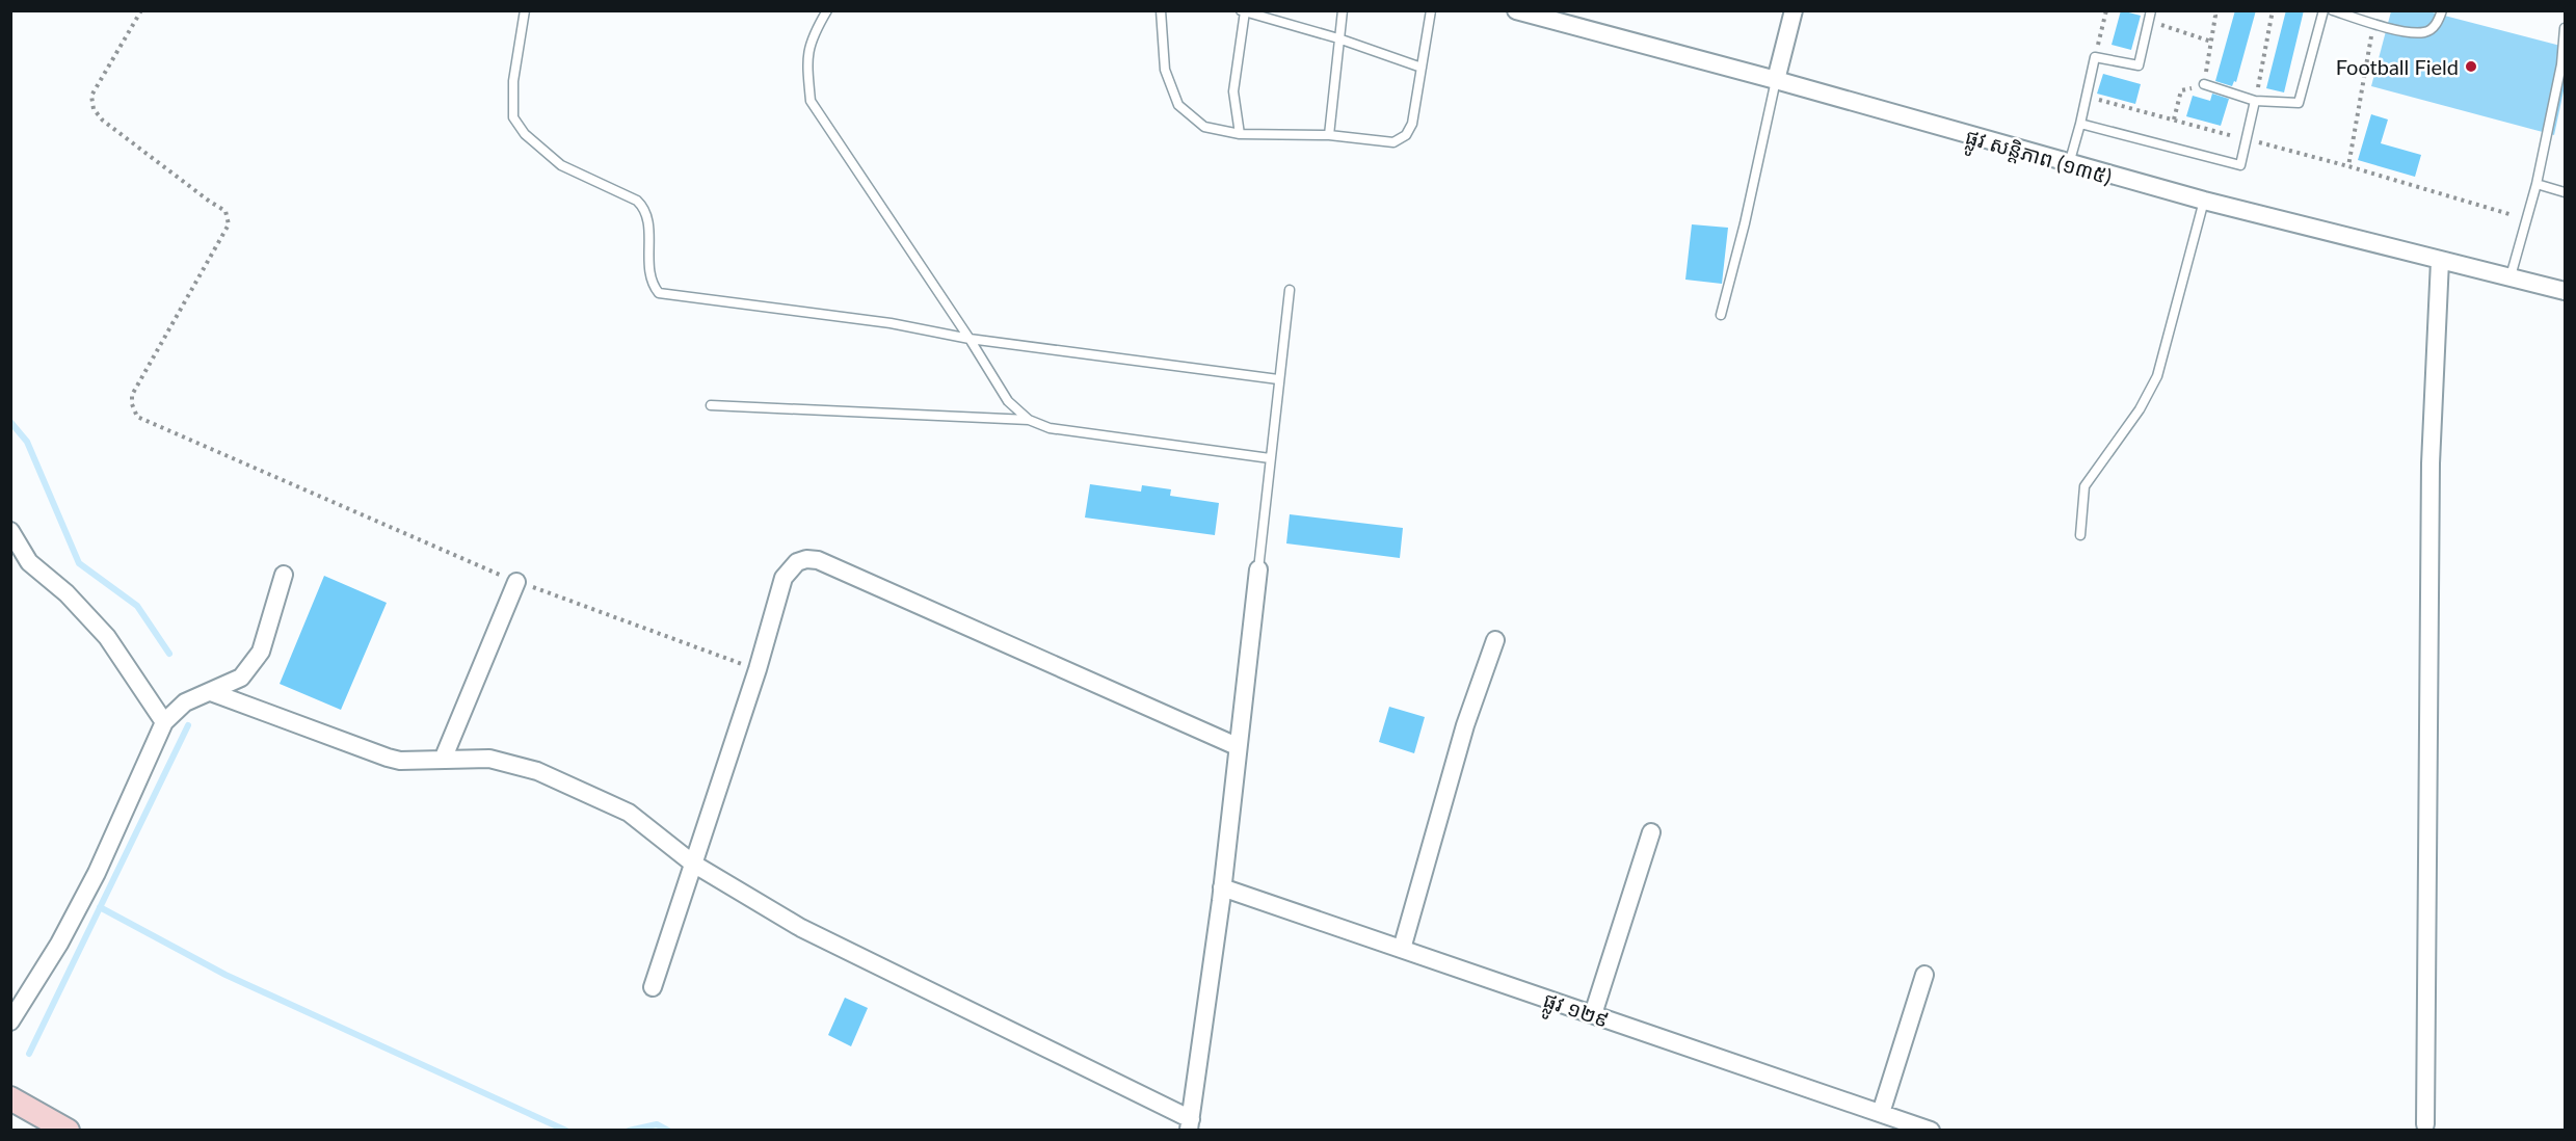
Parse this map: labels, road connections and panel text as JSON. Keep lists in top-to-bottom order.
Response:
{
  "streets": {
    "street": ["ផ្លូវ សន្តិភាព (១៣៥)", "ផ្លូវ ១២៩"]
  },
  "places": ["Football Field"]
}
